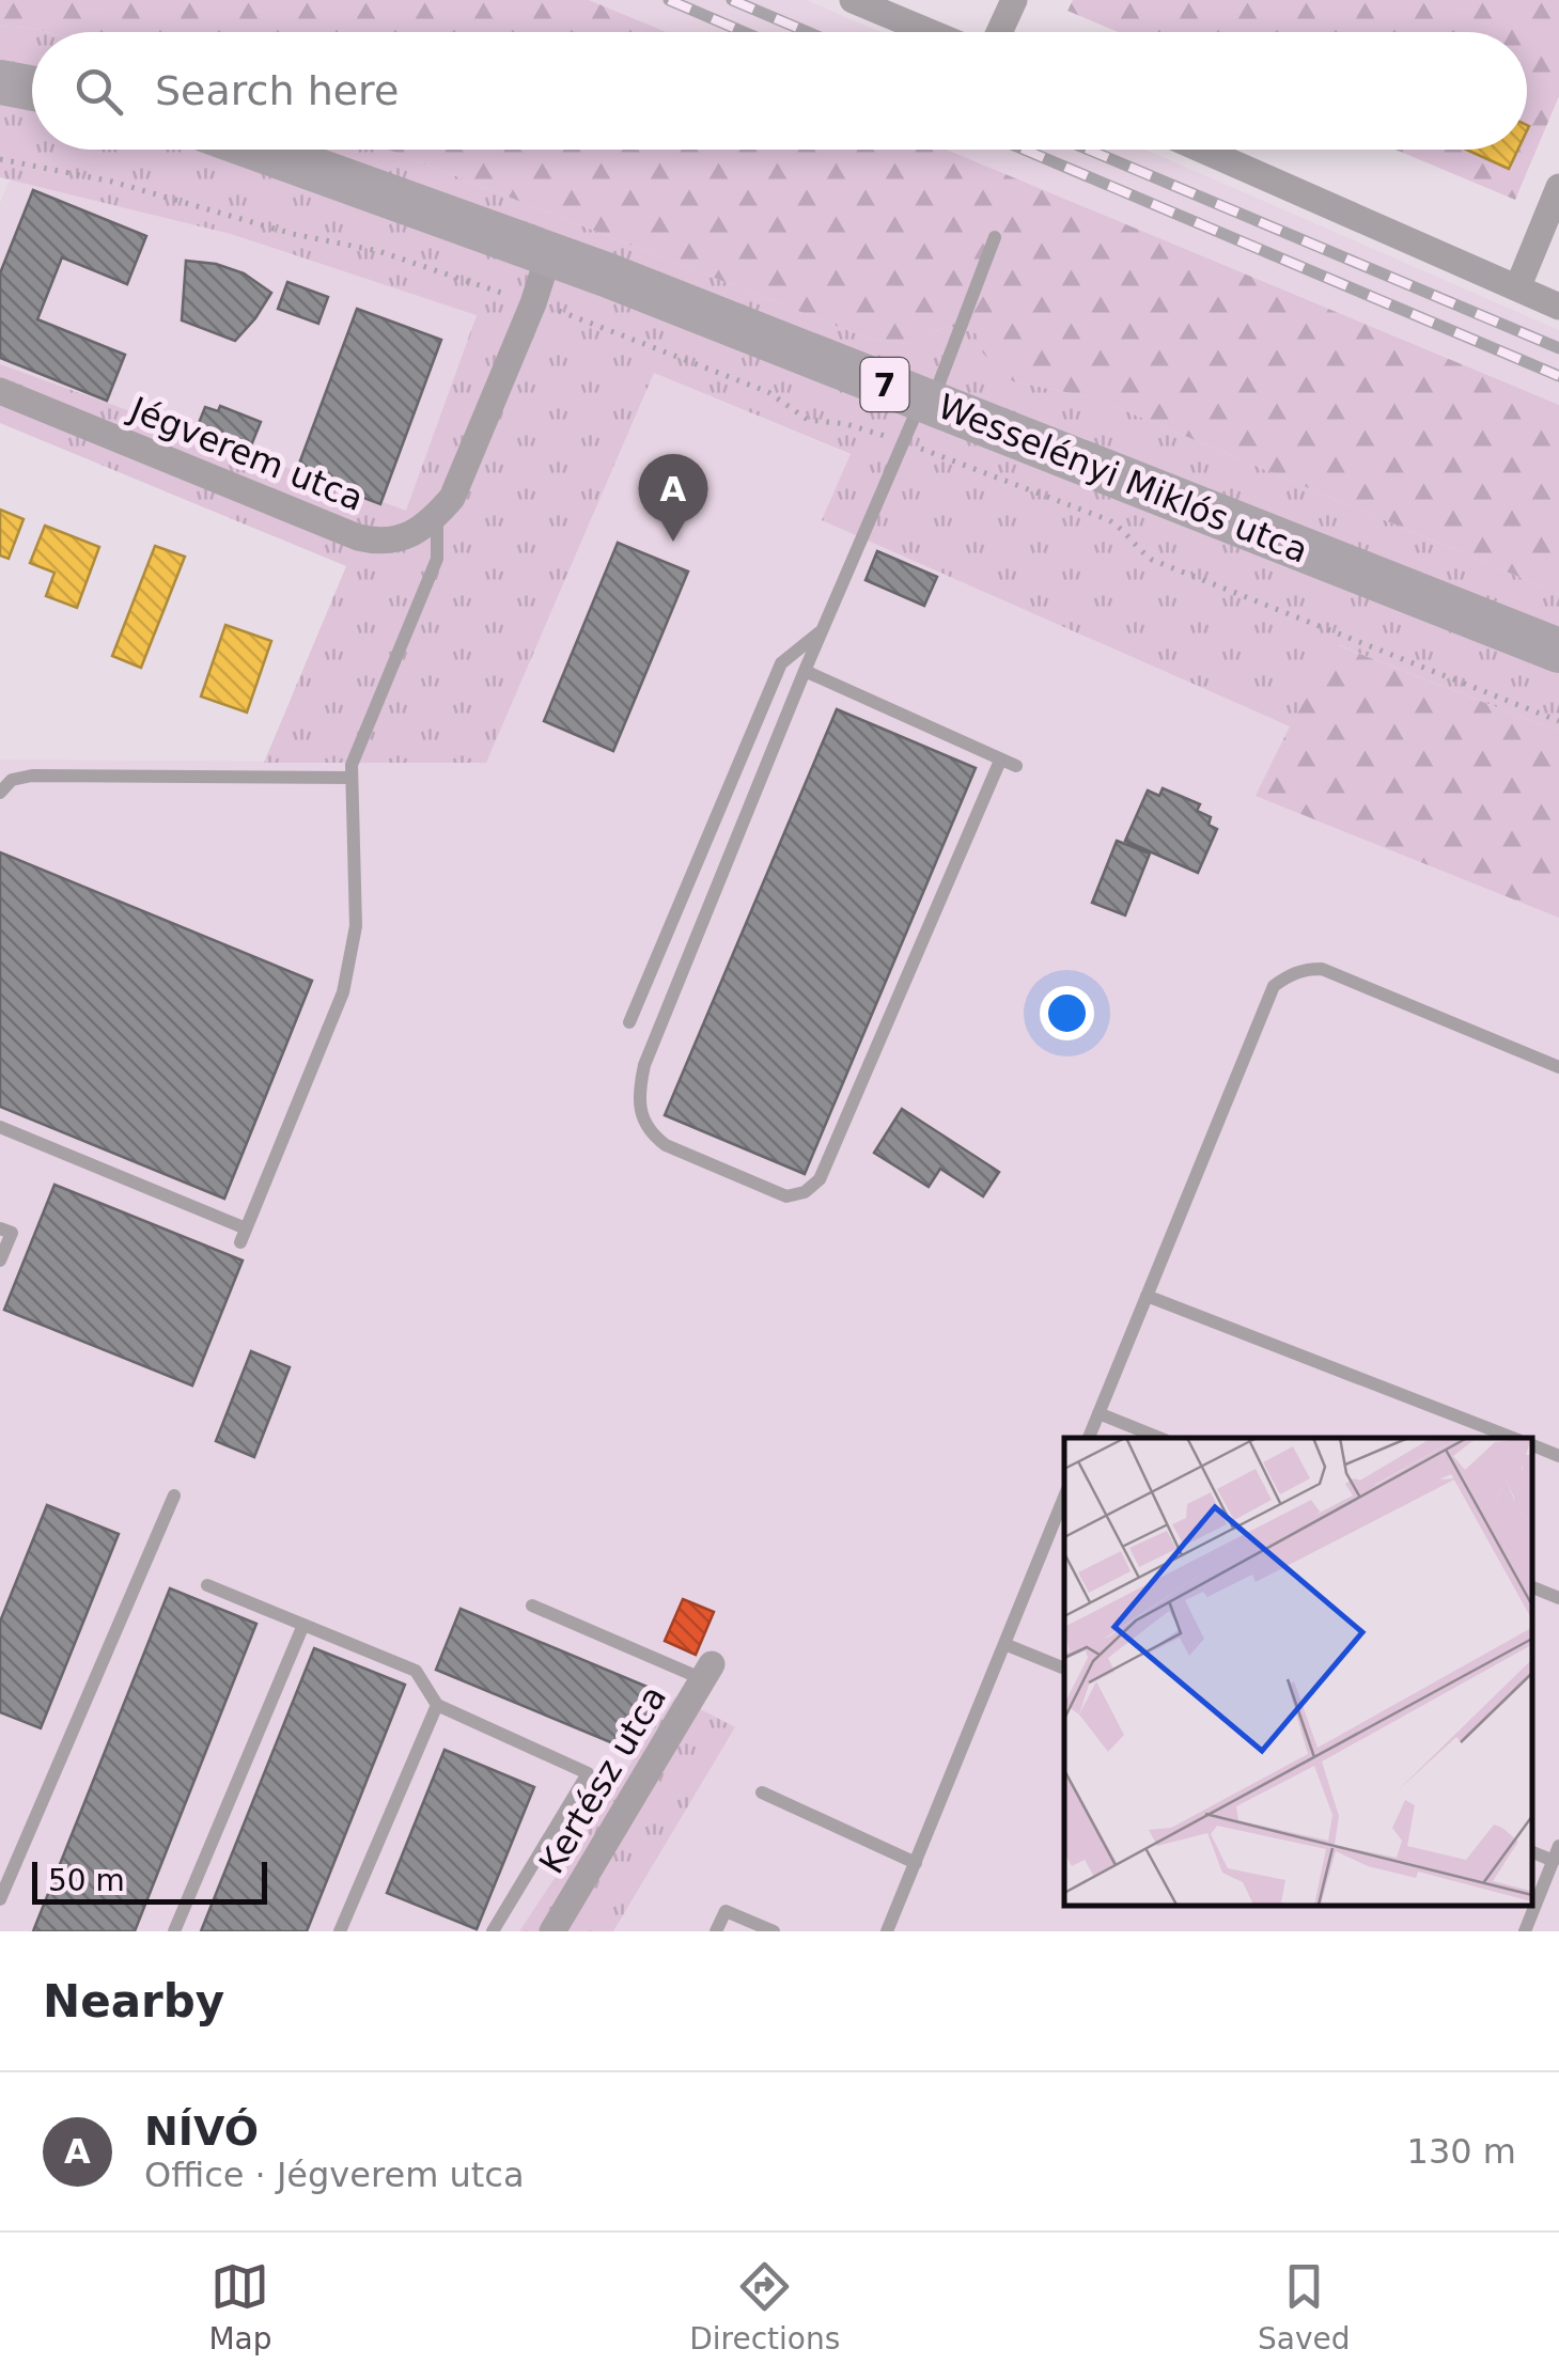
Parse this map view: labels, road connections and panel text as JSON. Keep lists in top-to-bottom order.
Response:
{
  "streets": {
    "main road": ["7", "Wesselényi Miklós utca"],
    "street": ["Jégverem utca", "Kertész utca"]
  },
  "crossings": [
    ["Jégverem utca", "Wesselényi Miklós utca"]
  ],
  "scale_bar": "50 m",
  "page": {
    "search": "Search here",
    "pins": "A",
    "scale": "50 m",
    "heading": "Nearby",
    "list": [
      {
        "mark": "A",
        "name": "NÍVÓ",
        "note": "Office · Jégverem utca",
        "value": "130 m"
      }
    ],
    "nav": ["Map", "Directions", "Saved"]
  }
}
